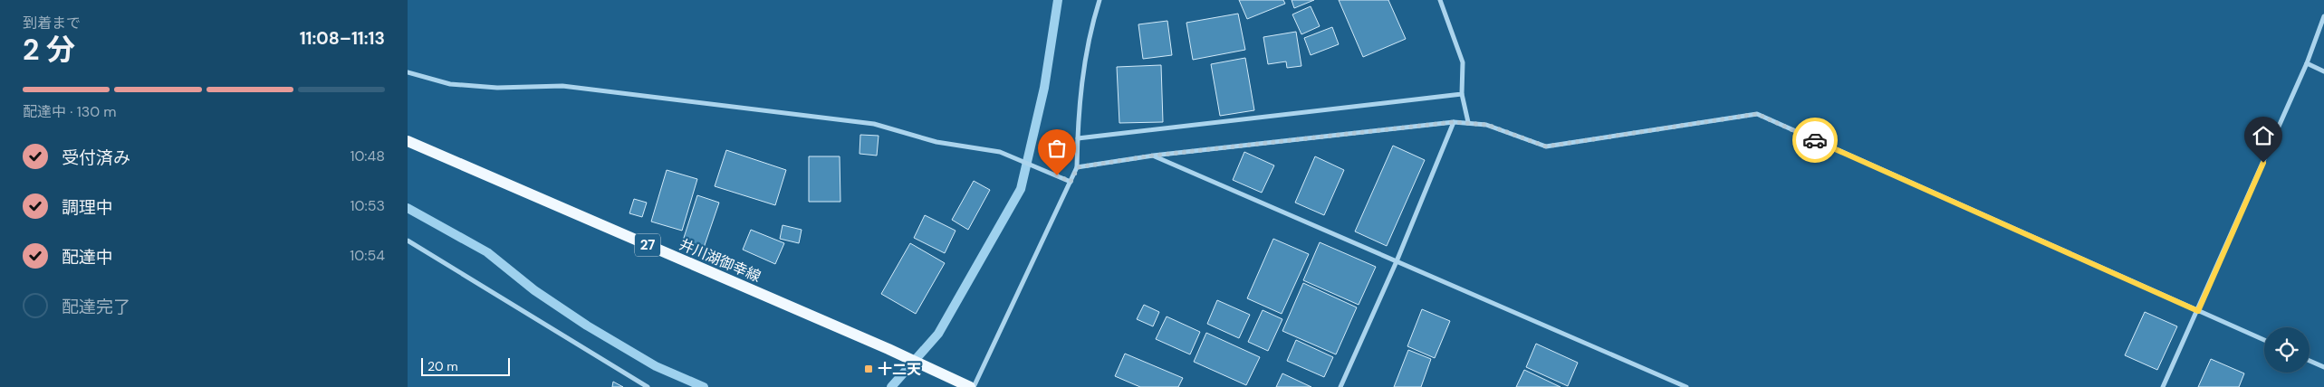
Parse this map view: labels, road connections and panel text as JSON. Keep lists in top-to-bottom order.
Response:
{
  "streets": {
    "main road": ["27", "井川湖御幸線"]
  },
  "places": {
    "transit": ["十二天"]
  },
  "scale_bar": "20 m",
  "page": {
    "heading": ["2 分", "到着まで", "11:08–11:13"],
    "bar": "配達中 · 130 m",
    "list": [
      ["受付済み", "10:48"],
      ["調理中", "10:53"],
      ["配達中", "10:54"],
      "配達完了"
    ],
    "scale": "20 m"
  }
}
